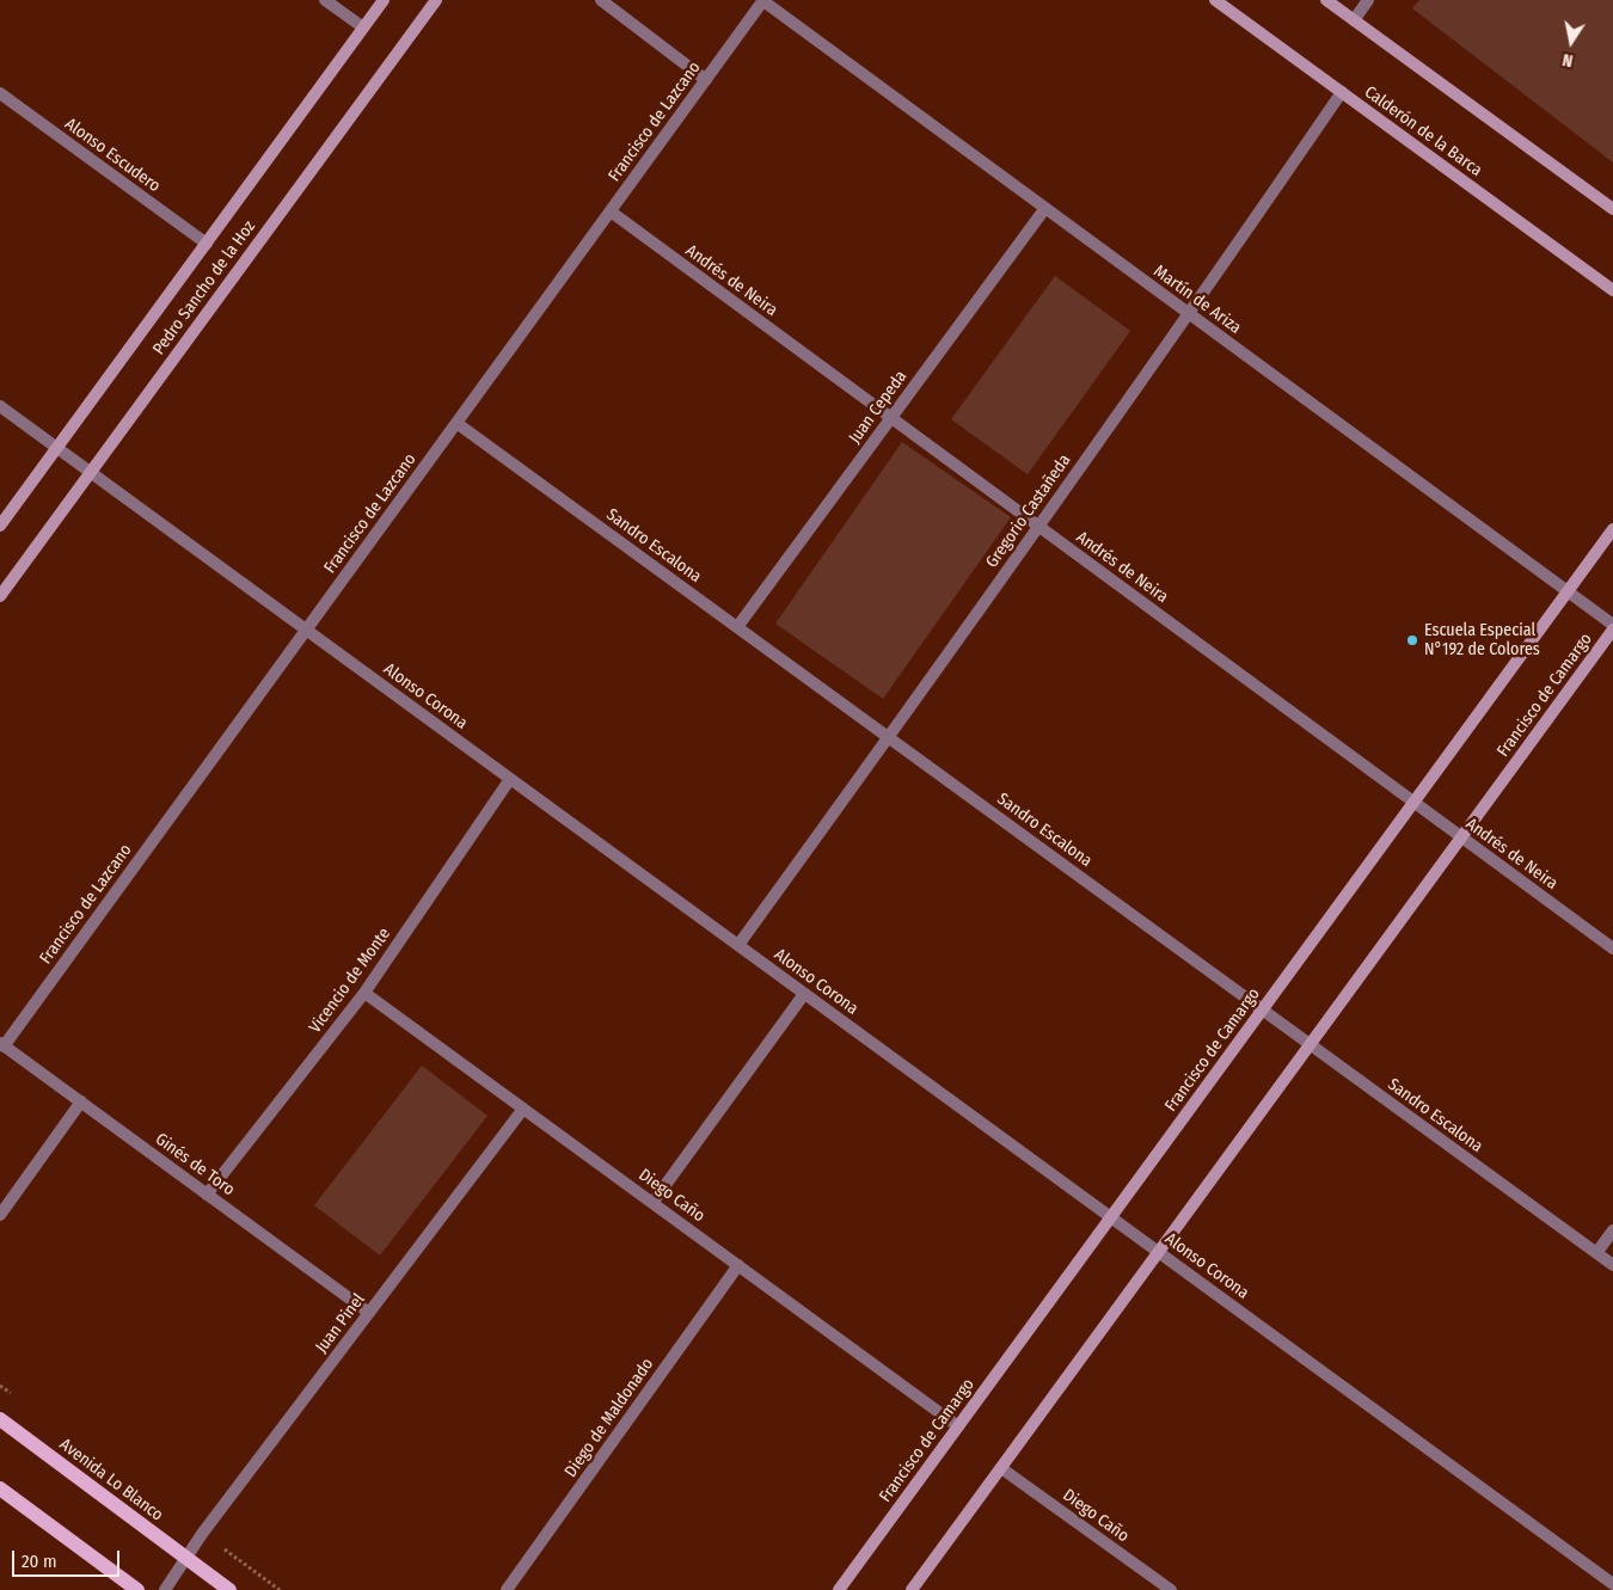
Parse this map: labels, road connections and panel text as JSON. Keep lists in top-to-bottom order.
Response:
{
  "streets": {
    "main road": ["Avenida Lo Blanco"],
    "street": [
      "Francisco de Lazcano",
      "Calderón de la Barca",
      "Alonso Escudero",
      "Andrés de Neira",
      "Pedro Sancho de la Hoz",
      "Martín de Ariza",
      "Juan Cepeda",
      "Gregorio Castañeda",
      "Sandro Escalona",
      "Francisco de Camargo",
      "Alonso Corona",
      "Vicencio de Monte",
      "Ginés de Toro",
      "Diego Caño",
      "Juan Pinel",
      "Diego de Maldonado"
    ]
  },
  "crossings": [
    ["Francisco de Lazcano", "Andrés de Neira"],
    ["Francisco de Lazcano", "Martín de Ariza"],
    ["Francisco de Lazcano", "Sandro Escalona"],
    ["Francisco de Lazcano", "Alonso Corona"],
    ["Francisco de Lazcano", "Ginés de Toro"],
    ["Calderón de la Barca", "Gregorio Castañeda"],
    ["Alonso Escudero", "Pedro Sancho de la Hoz"],
    ["Andrés de Neira", "Juan Cepeda"],
    ["Andrés de Neira", "Gregorio Castañeda"],
    ["Andrés de Neira", "Francisco de Camargo"],
    ["Pedro Sancho de la Hoz", "Alonso Corona"],
    ["Martín de Ariza", "Juan Cepeda"],
    ["Martín de Ariza", "Gregorio Castañeda"],
    ["Martín de Ariza", "Francisco de Camargo"],
    ["Juan Cepeda", "Sandro Escalona"],
    ["Gregorio Castañeda", "Sandro Escalona"],
    ["Gregorio Castañeda", "Alonso Corona"],
    ["Sandro Escalona", "Francisco de Camargo"],
    ["Francisco de Camargo", "Alonso Corona"],
    ["Francisco de Camargo", "Diego Caño"],
    ["Alonso Corona", "Vicencio de Monte"],
    ["Vicencio de Monte", "Ginés de Toro"],
    ["Vicencio de Monte", "Diego Caño"],
    ["Ginés de Toro", "Juan Pinel"],
    ["Diego Caño", "Juan Pinel"],
    ["Diego Caño", "Diego de Maldonado"],
    ["Juan Pinel", "Avenida Lo Blanco"]
  ],
  "places": ["Escuela Especial N°192 de Colores"],
  "scale_bar": "20 m",
  "north": "bottom"
}
